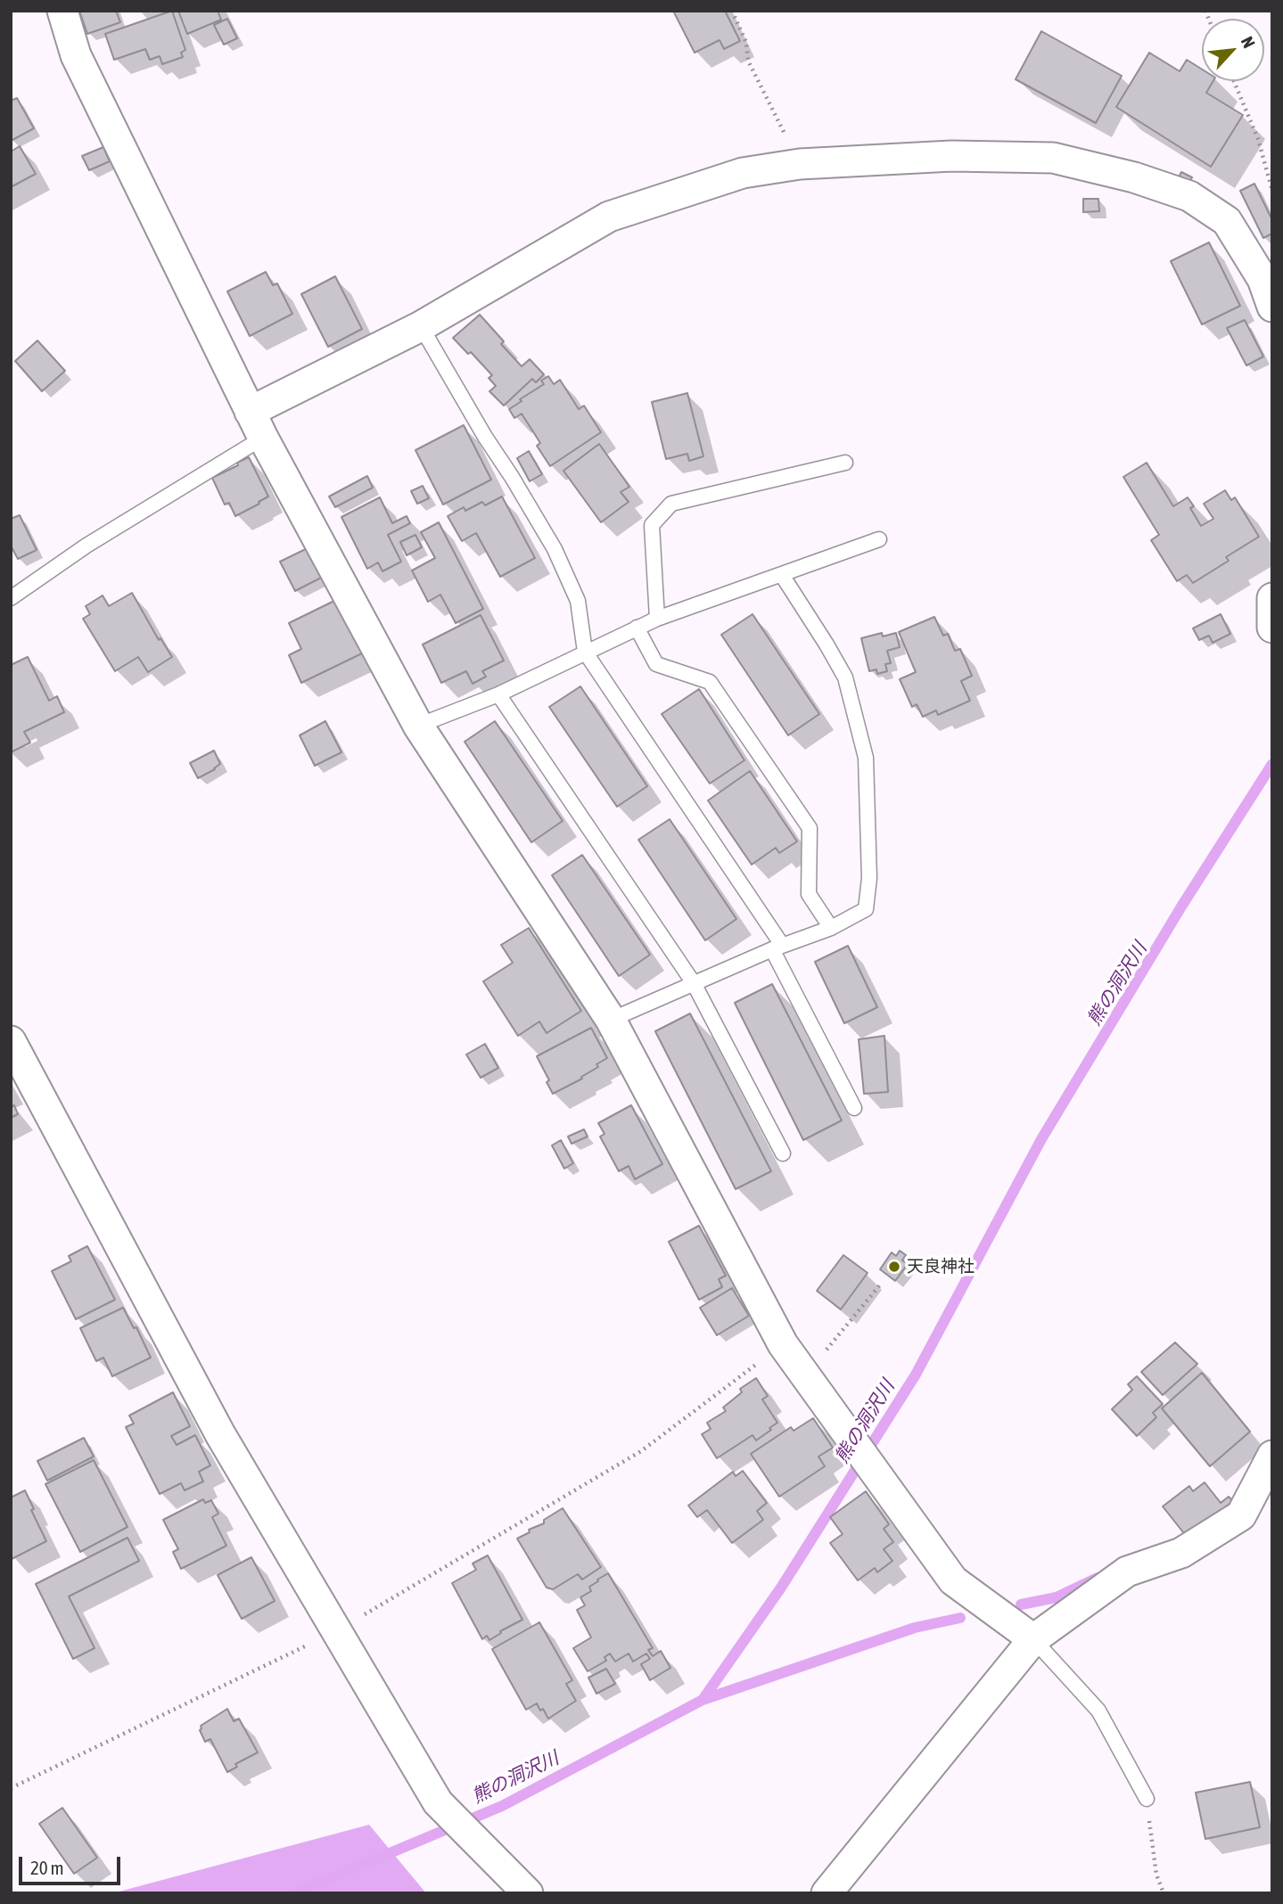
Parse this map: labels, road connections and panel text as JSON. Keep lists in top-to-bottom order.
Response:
{
  "water": ["熊の洞沢川"],
  "places": ["天良神社"],
  "scale_bar": "20 m",
  "north": "top right"
}
